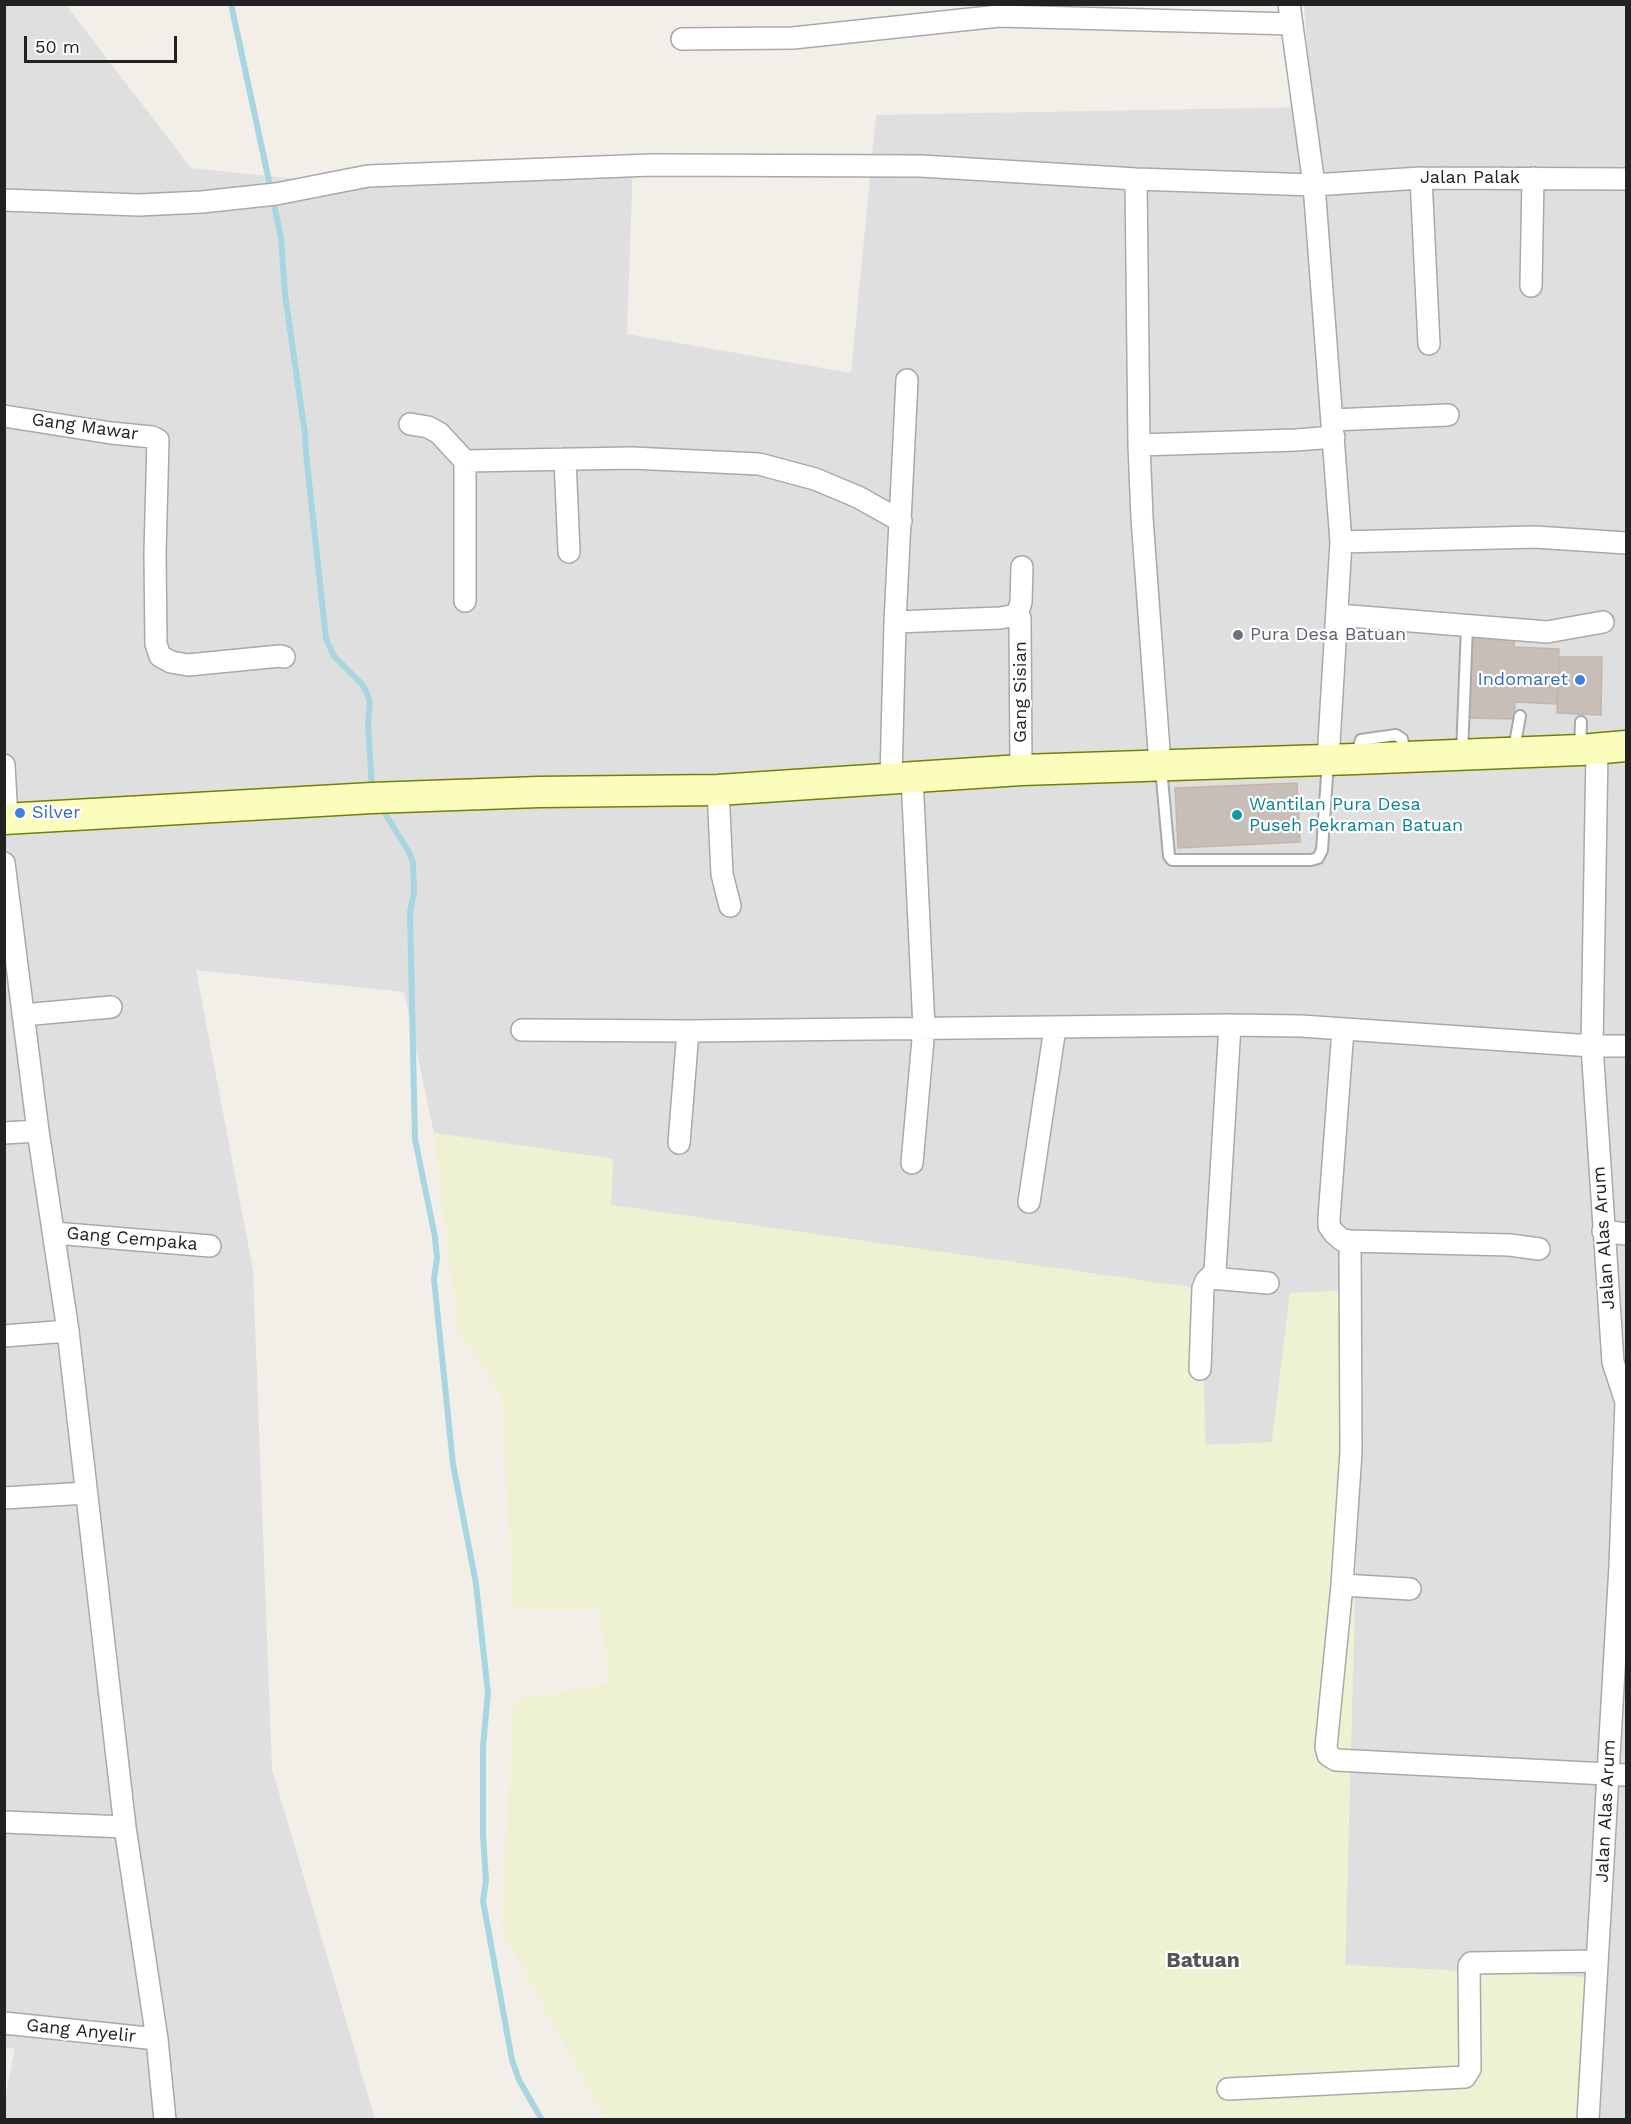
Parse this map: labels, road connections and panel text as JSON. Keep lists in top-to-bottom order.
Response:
{
  "streets": {
    "street": [
      "Jalan Palak",
      "Gang Mawar",
      "Gang Sisian",
      "Jalan Alas Arum",
      "Gang Cempaka",
      "Gang Anyelir"
    ]
  },
  "districts": ["Batuan"],
  "places": [
    "Pura Desa Batuan",
    "Indomaret",
    "Silver",
    "Wantilan Pura Desa Puseh Pekraman Batuan"
  ],
  "scale_bar": "50 m"
}
